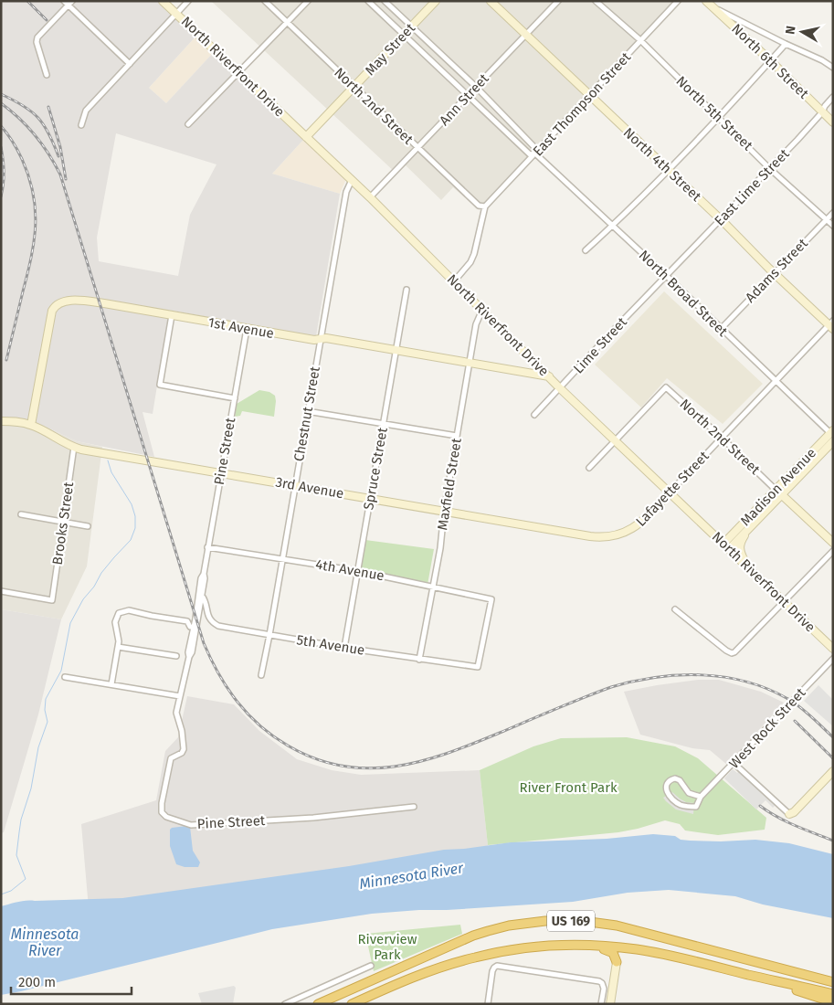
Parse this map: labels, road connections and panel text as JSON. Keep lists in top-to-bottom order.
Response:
{
  "streets": {
    "highway": ["US 169"],
    "street": [
      "May Street",
      "North 6th Street",
      "North Riverfront Drive",
      "Ann Street",
      "East Thompson Street",
      "North 2nd Street",
      "North 5th Street",
      "North 4th Street",
      "East Lime Street",
      "Adams Street",
      "North Broad Street",
      "1st Avenue",
      "Lime Street",
      "Chestnut Street",
      "Pine Street",
      "Spruce Street",
      "Maxfield Street",
      "Madison Avenue",
      "3rd Avenue",
      "Lafayette Street",
      "Brooks Street",
      "4th Avenue",
      "5th Avenue",
      "West Rock Street"
    ]
  },
  "crossings": [
    ["May Street", "North Riverfront Drive"],
    ["May Street", "North 2nd Street"],
    ["May Street", "North Broad Street"],
    ["North 6th Street", "East Lime Street"],
    ["North Riverfront Drive", "Ann Street"],
    ["North Riverfront Drive", "North 2nd Street"],
    ["North Riverfront Drive", "1st Avenue"],
    ["North Riverfront Drive", "Lime Street"],
    ["North Riverfront Drive", "Chestnut Street"],
    ["North Riverfront Drive", "Maxfield Street"],
    ["North Riverfront Drive", "Madison Avenue"],
    ["North Riverfront Drive", "Lafayette Street"],
    ["Ann Street", "North 2nd Street"],
    ["Ann Street", "North 4th Street"],
    ["Ann Street", "North Broad Street"],
    ["East Thompson Street", "North 2nd Street"],
    ["East Thompson Street", "North 5th Street"],
    ["East Thompson Street", "North 4th Street"],
    ["East Thompson Street", "North Broad Street"],
    ["North 2nd Street", "Madison Avenue"],
    ["North 2nd Street", "Lafayette Street"],
    ["North 5th Street", "East Lime Street"],
    ["North 5th Street", "Adams Street"],
    ["North 4th Street", "East Lime Street"],
    ["North 4th Street", "Adams Street"],
    ["North 4th Street", "Lafayette Street"],
    ["East Lime Street", "North Broad Street"],
    ["East Lime Street", "Lime Street"],
    ["Adams Street", "North Broad Street"],
    ["North Broad Street", "Lime Street"],
    ["North Broad Street", "Madison Avenue"],
    ["North Broad Street", "Lafayette Street"],
    ["1st Avenue", "Chestnut Street"],
    ["1st Avenue", "Pine Street"],
    ["1st Avenue", "Spruce Street"],
    ["1st Avenue", "Maxfield Street"],
    ["1st Avenue", "3rd Avenue"],
    ["Chestnut Street", "3rd Avenue"],
    ["Chestnut Street", "4th Avenue"],
    ["Chestnut Street", "5th Avenue"],
    ["Pine Street", "3rd Avenue"],
    ["Pine Street", "4th Avenue"],
    ["Pine Street", "5th Avenue"],
    ["Spruce Street", "3rd Avenue"],
    ["Spruce Street", "4th Avenue"],
    ["Spruce Street", "5th Avenue"],
    ["Maxfield Street", "3rd Avenue"],
    ["Maxfield Street", "4th Avenue"],
    ["Maxfield Street", "5th Avenue"],
    ["3rd Avenue", "Lafayette Street"],
    ["3rd Avenue", "Brooks Street"],
    ["4th Avenue", "5th Avenue"]
  ],
  "water": ["Minnesota River"],
  "parks": ["River Front Park", "Riverview Park"],
  "scale_bar": "200 m",
  "north": "left"
}
